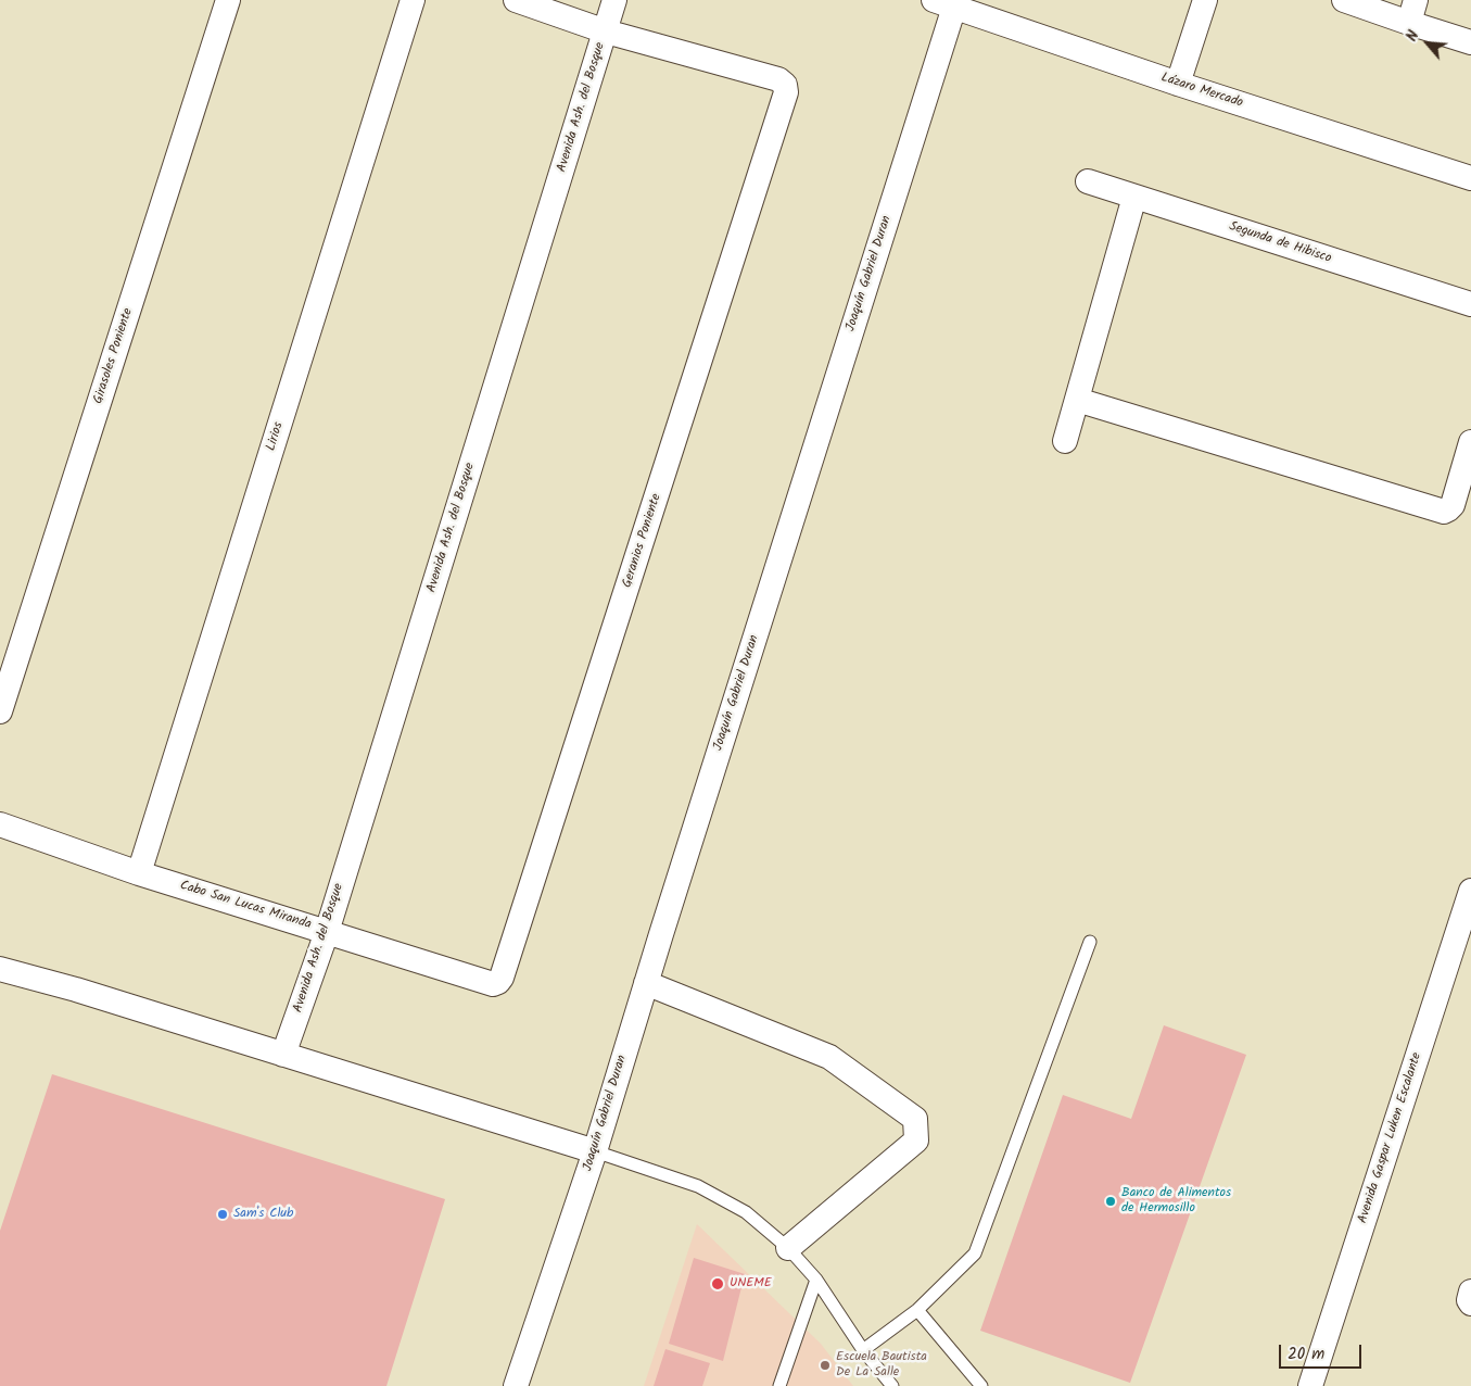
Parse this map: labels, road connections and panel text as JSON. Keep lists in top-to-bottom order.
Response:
{
  "streets": {
    "street": [
      "Lázaro Mercado",
      "Avenida Ash. del Bosque",
      "Segunda de Hibisco",
      "Joaquín Gabriel Duran",
      "Girasoles Poniente",
      "Lirios",
      "Geranios Poniente",
      "Cabo San Lucas Miranda",
      "Avenida Gaspar Luken Escalante"
    ]
  },
  "crossings": [
    ["Lázaro Mercado", "Joaquín Gabriel Duran"],
    ["Avenida Ash. del Bosque", "Geranios Poniente"],
    ["Avenida Ash. del Bosque", "Cabo San Lucas Miranda"],
    ["Lirios", "Cabo San Lucas Miranda"],
    ["Geranios Poniente", "Cabo San Lucas Miranda"]
  ],
  "places": [
    "Banco de Alimentos de Hermosillo",
    "Sam's Club",
    "UNEME",
    "Escuela Bautista De La Salle"
  ],
  "scale_bar": "20 m",
  "north": "top left"
}
